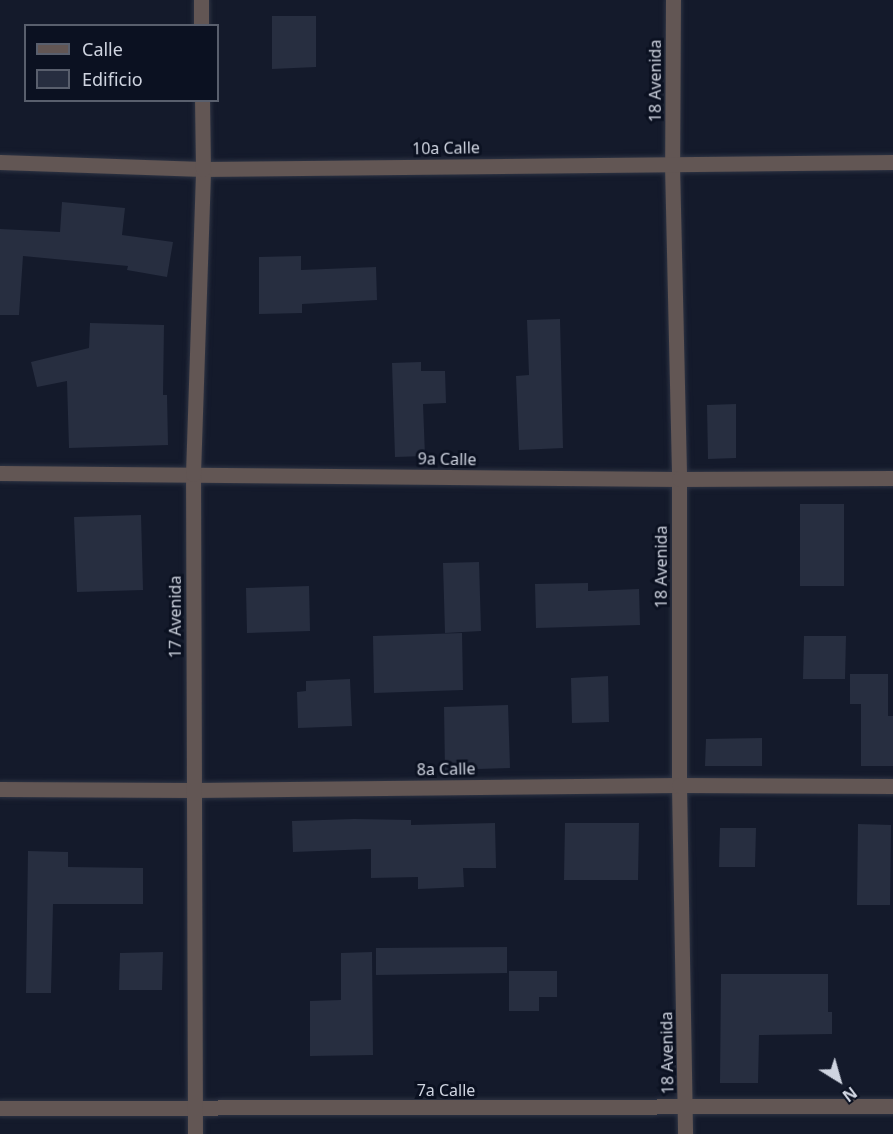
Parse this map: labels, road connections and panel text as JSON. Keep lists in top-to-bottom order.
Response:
{
  "streets": {
    "street": [
      "18 Avenida",
      "10a Calle",
      "9a Calle",
      "17 Avenida",
      "8a Calle",
      "7a Calle"
    ]
  },
  "crossings": [
    ["18 Avenida", "10a Calle"],
    ["18 Avenida", "9a Calle"],
    ["18 Avenida", "8a Calle"],
    ["18 Avenida", "7a Calle"],
    ["10a Calle", "17 Avenida"],
    ["9a Calle", "17 Avenida"],
    ["17 Avenida", "8a Calle"],
    ["17 Avenida", "7a Calle"]
  ],
  "legend": ["Calle", "Edificio"],
  "north": "bottom right"
}
